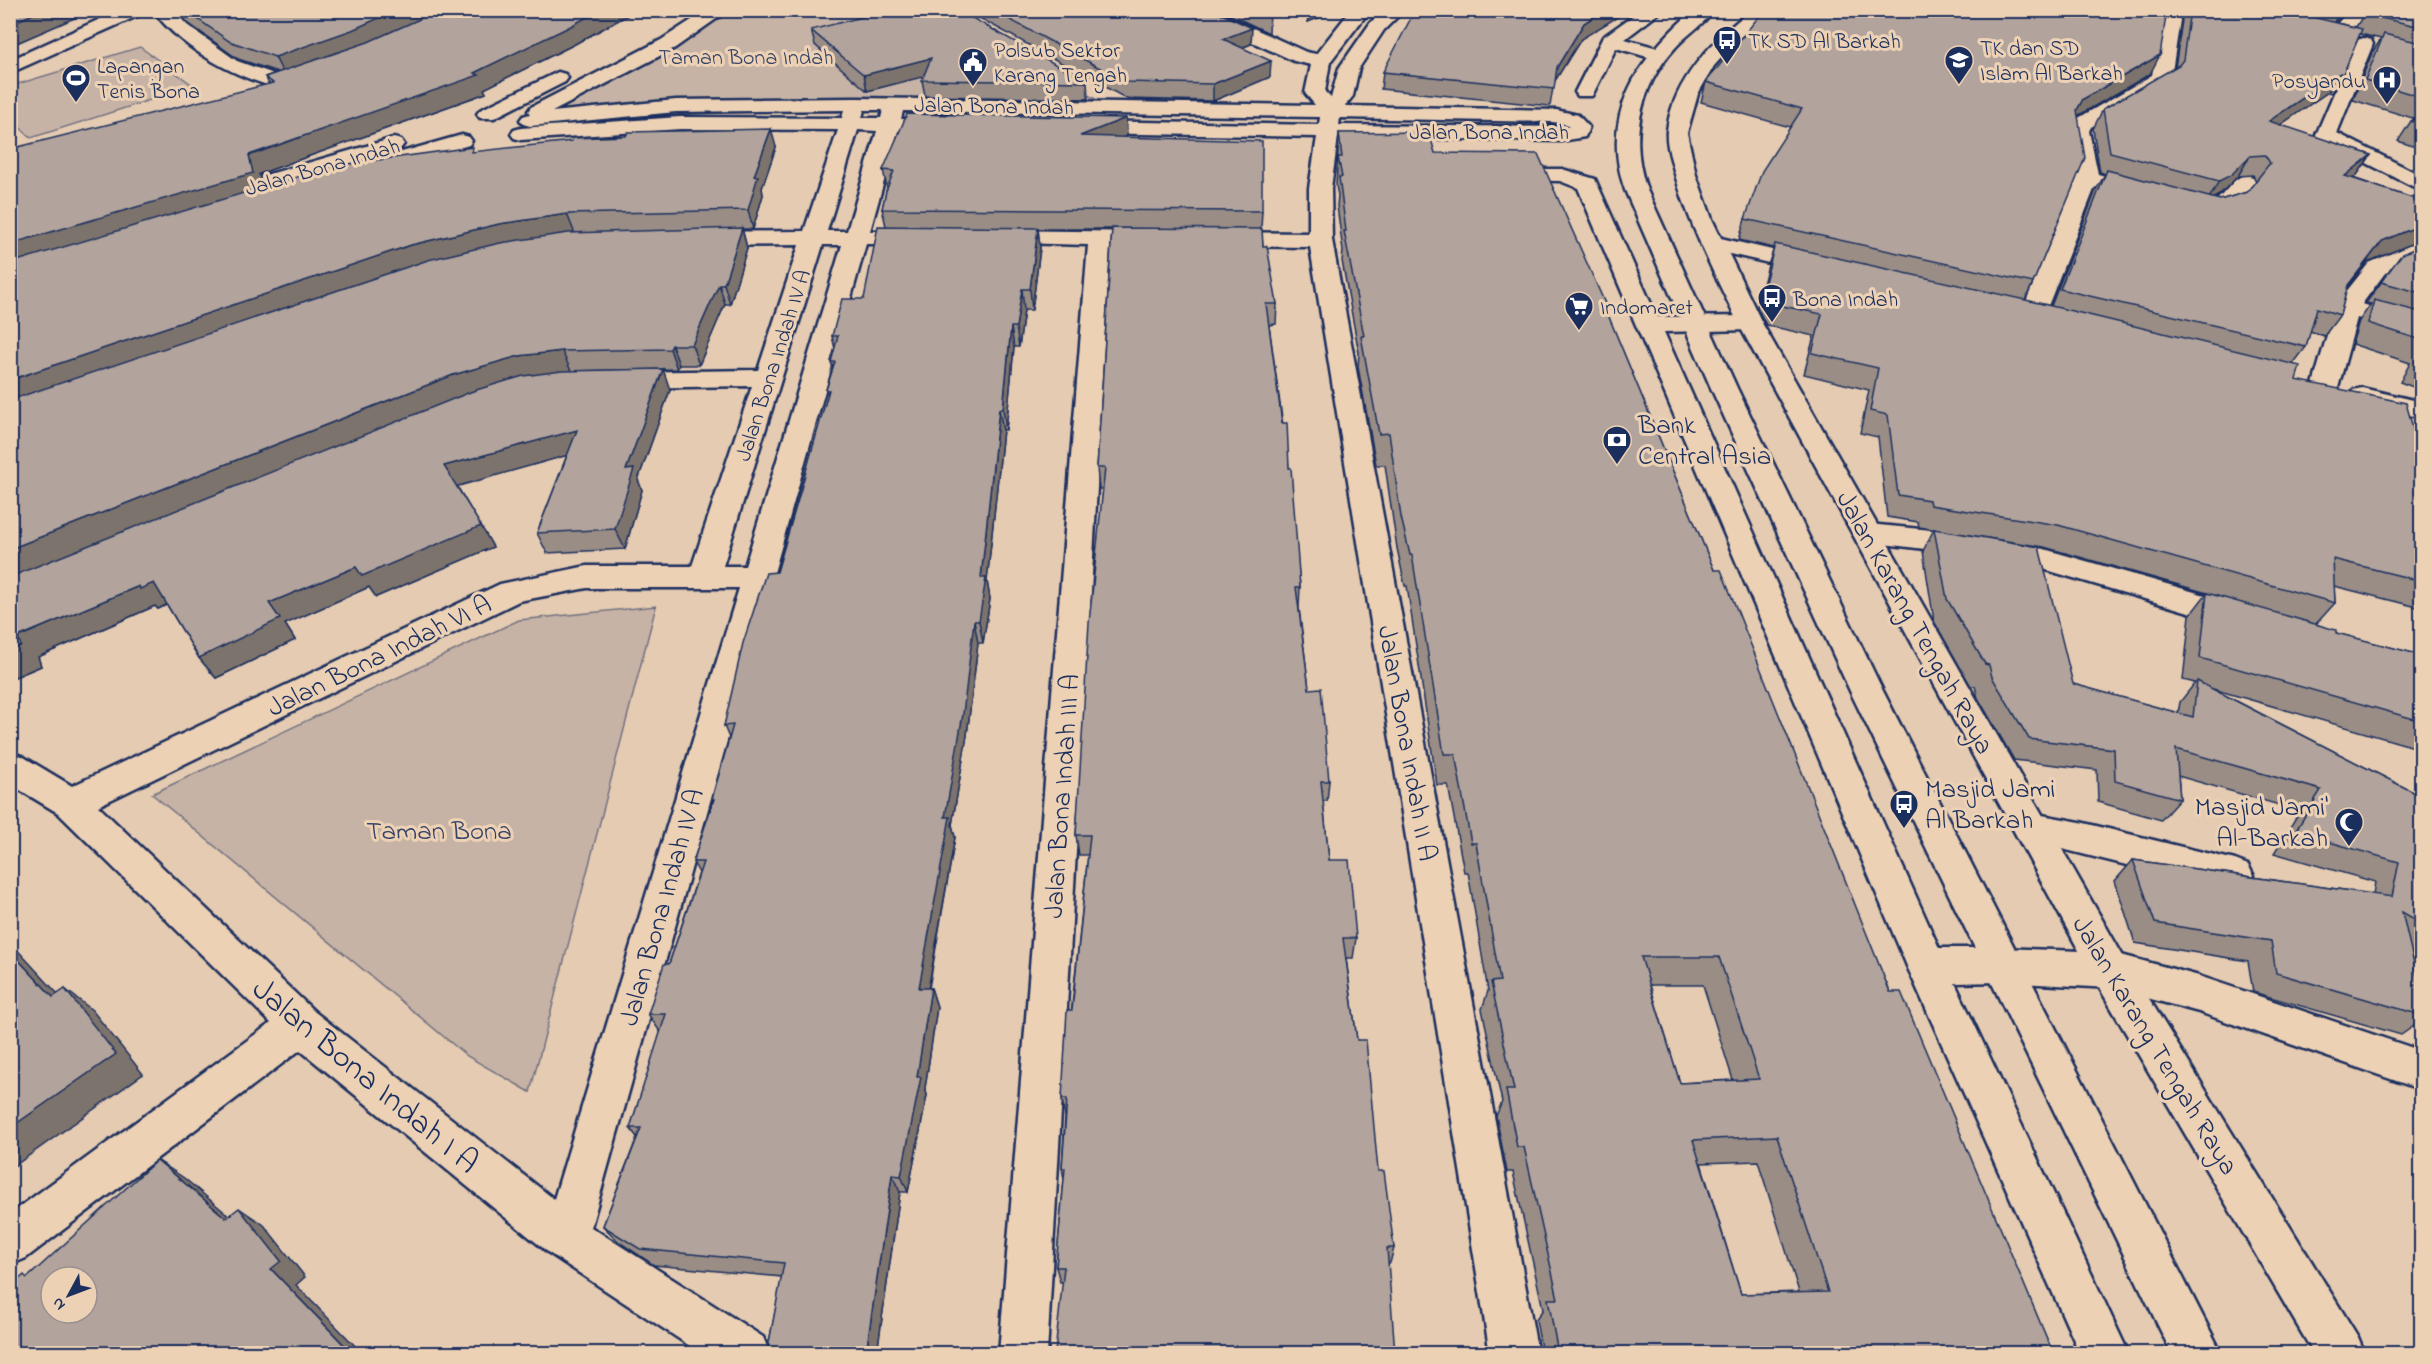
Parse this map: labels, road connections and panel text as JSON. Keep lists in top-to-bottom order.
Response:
{
  "streets": {
    "street": [
      "Jalan Bona Indah",
      "Jalan Bona Indah IV A",
      "Jalan Karang Tengah Raya",
      "Jalan Bona Indah VI A",
      "Jalan Bona Indah II A",
      "Jalan Bona Indah III A",
      "Jalan Bona Indah I A"
    ]
  },
  "crossings": [
    ["Jalan Bona Indah", "Jalan Bona Indah IV A"],
    ["Jalan Bona Indah", "Jalan Bona Indah II A"],
    ["Jalan Bona Indah IV A", "Jalan Bona Indah VI A"],
    ["Jalan Bona Indah IV A", "Jalan Bona Indah I A"],
    ["Jalan Bona Indah VI A", "Jalan Bona Indah I A"]
  ],
  "parks": ["Taman Bona Indah", "Taman Bona"],
  "places": {
    "bus stop": ["TK SD Al Barkah", "Bona Indah", "Masjid Jami Al Barkah"],
    "school or university": ["TK dan SD Islam Al Barkah"],
    "public building": ["Polsub Sektor Karang Tengah"],
    "sports": ["Lapangan Tenis Bona"],
    "hospital": ["Posyandu"],
    "supermarket": ["Indomaret"],
    "bank": ["Bank Central Asia"],
    "mosque": ["Masjid Jami' Al-Barkah"]
  },
  "north": "bottom left"
}
